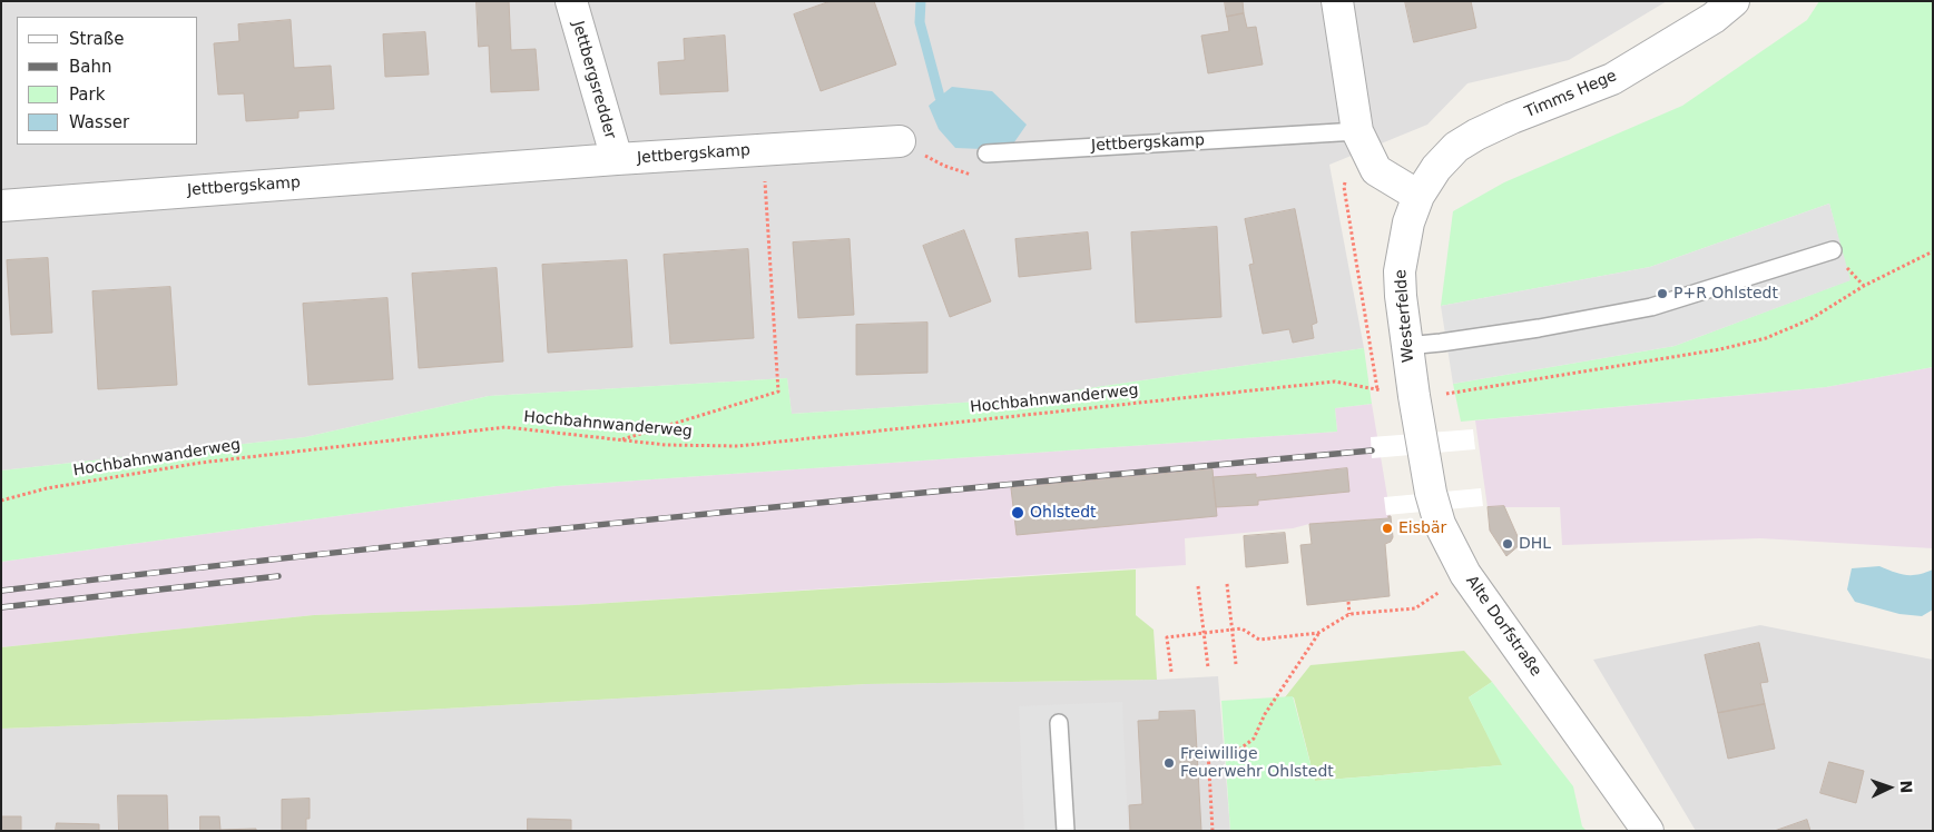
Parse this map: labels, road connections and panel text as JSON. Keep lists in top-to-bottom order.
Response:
{
  "streets": {
    "street": [
      "Jettbergsredder",
      "Timms Hege",
      "Jettbergskamp",
      "Westerfelde",
      "Alte Dorfstraße"
    ],
    "path": ["Hochbahnwanderweg"]
  },
  "crossings": [
    ["Jettbergsredder", "Jettbergskamp"],
    ["Timms Hege", "Westerfelde"],
    ["Westerfelde", "Hochbahnwanderweg"],
    ["Westerfelde", "Alte Dorfstraße"],
    ["Hochbahnwanderweg", "Alte Dorfstraße"]
  ],
  "places": [
    "P+R Ohlstedt",
    "Ohlstedt",
    "Eisbär",
    "DHL",
    "Freiwillige Feuerwehr Ohlstedt"
  ],
  "legend": [
    "Straße",
    "Bahn",
    "Park",
    "Wasser"
  ],
  "north": "right"
}
